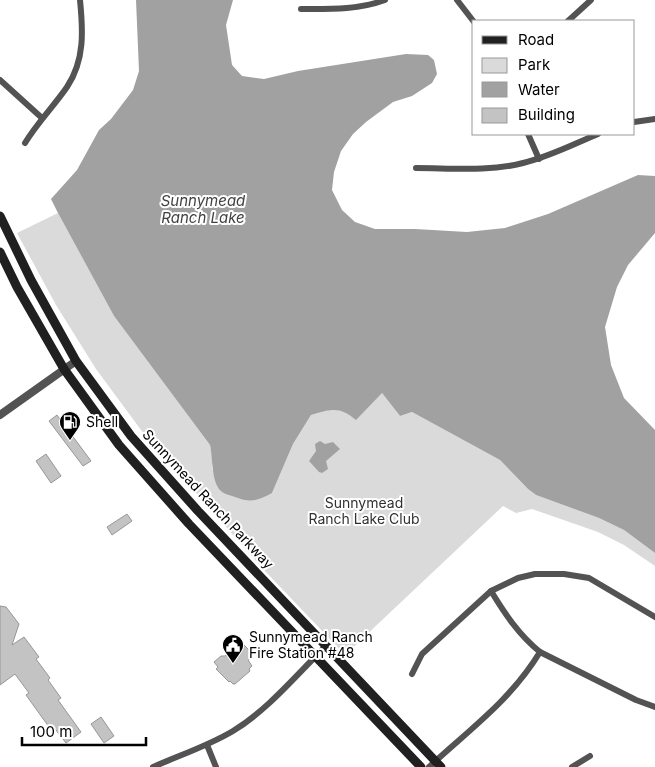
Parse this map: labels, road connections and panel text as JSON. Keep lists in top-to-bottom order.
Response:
{
  "streets": {
    "main road": ["Sunnymead Ranch Parkway"]
  },
  "water": ["Sunnymead Ranch Lake"],
  "parks": ["Sunnymead Ranch Lake Club"],
  "places": {
    "fuel station": ["Shell"],
    "public building": ["Sunnymead Ranch Fire Station #48"]
  },
  "legend": [
    "Road",
    "Park",
    "Water",
    "Building"
  ],
  "scale_bar": "100 m"
}
